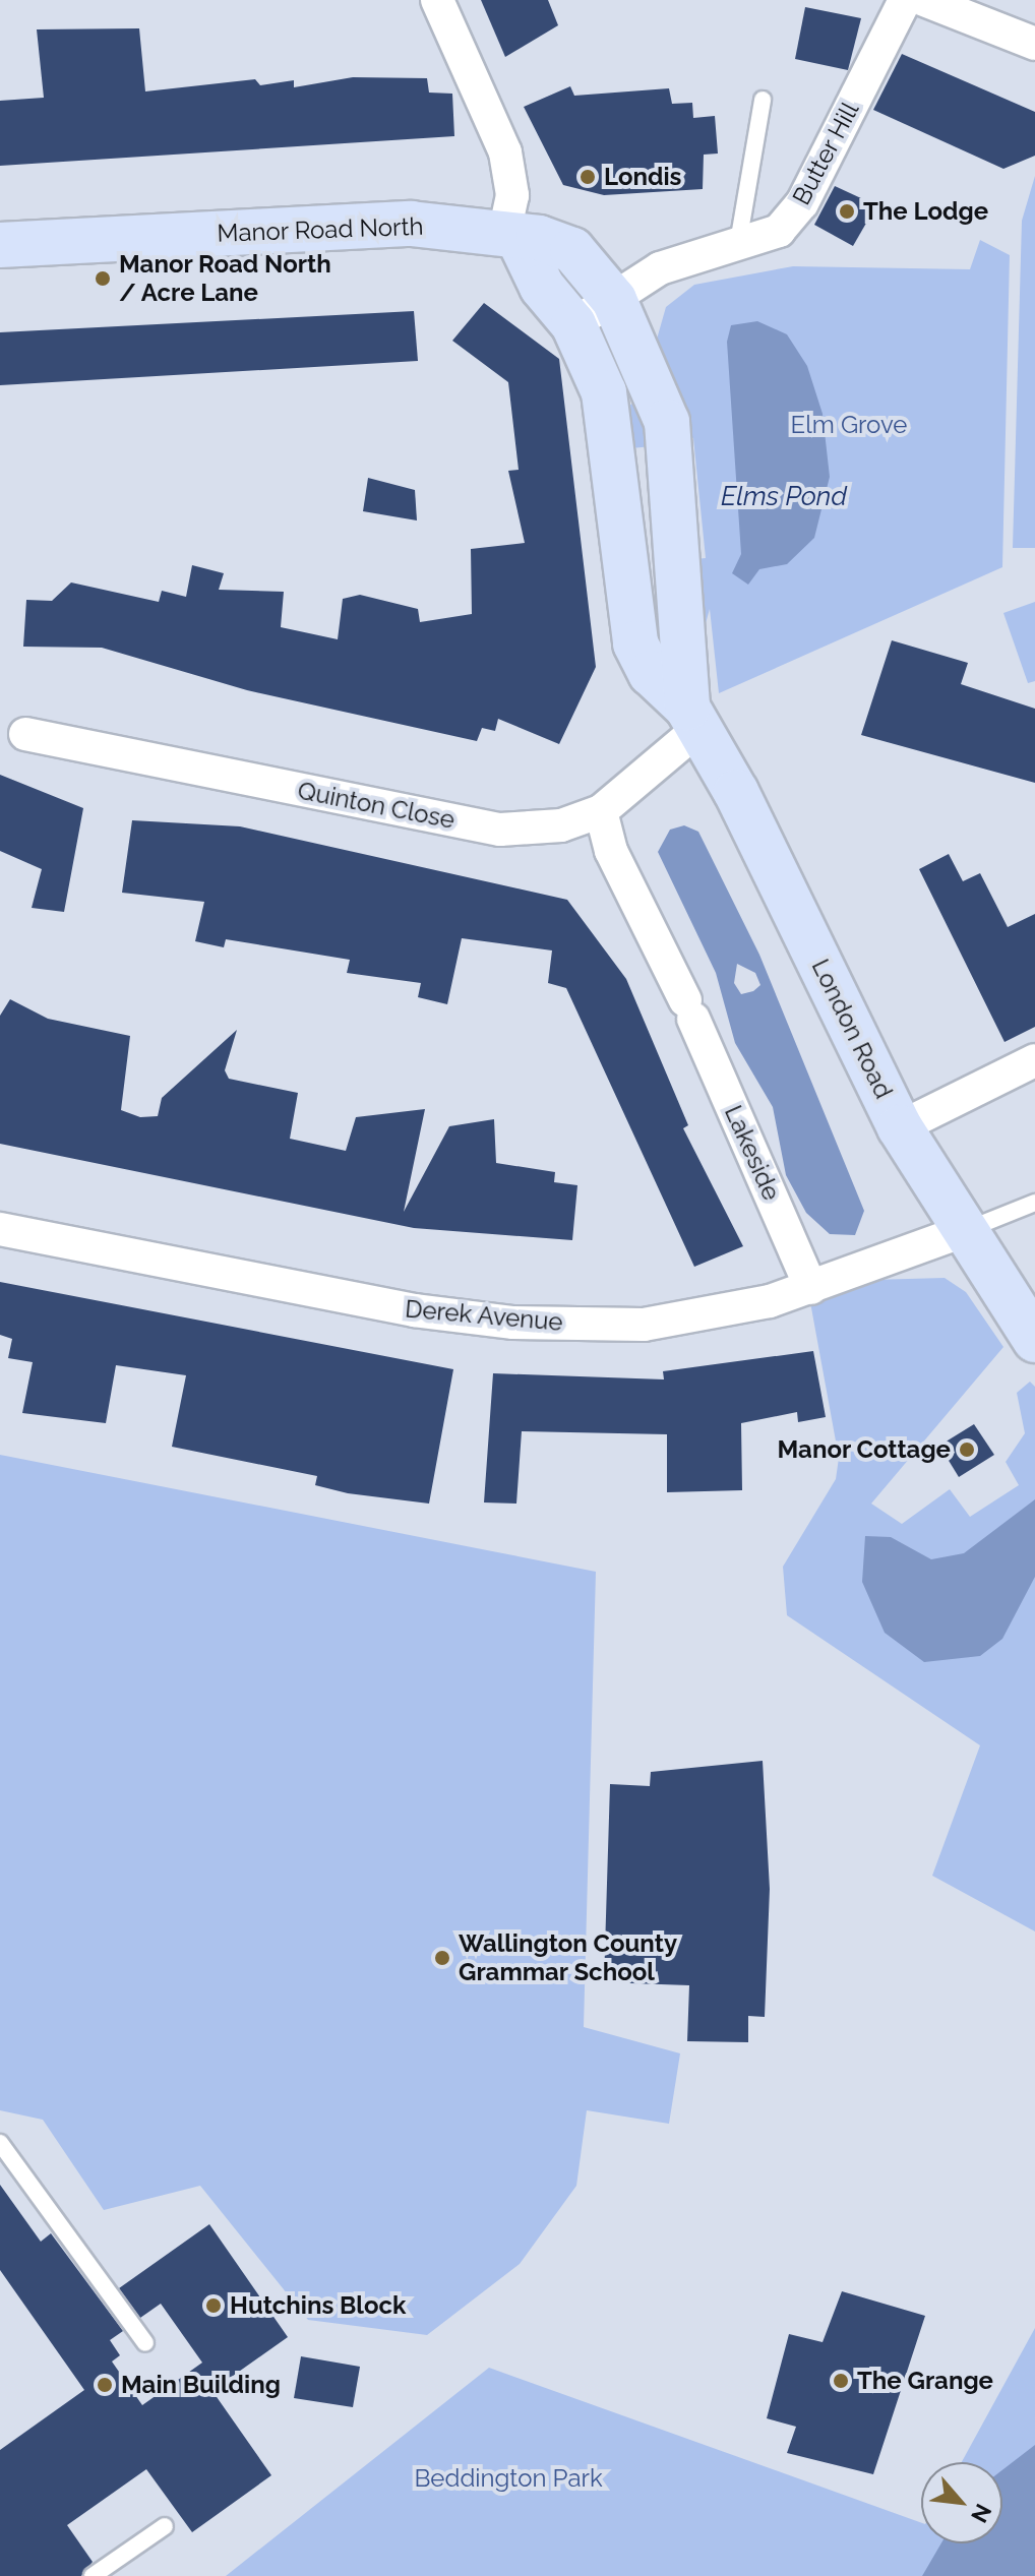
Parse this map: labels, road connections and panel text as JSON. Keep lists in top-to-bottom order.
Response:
{
  "streets": {
    "main road": ["Manor Road North", "London Road"],
    "street": [
      "Butter Hill",
      "Quinton Close",
      "Lakeside",
      "Derek Avenue"
    ]
  },
  "crossings": [
    ["Butter Hill", "Manor Road North"],
    ["Butter Hill", "London Road"],
    ["Manor Road North", "London Road"],
    ["Quinton Close", "London Road"],
    ["Quinton Close", "Lakeside"],
    ["London Road", "Derek Avenue"],
    ["Lakeside", "Derek Avenue"]
  ],
  "water": ["Elms Pond"],
  "parks": ["Elm Grove", "Beddington Park"],
  "places": [
    "Londis",
    "The Lodge",
    "Manor Road North / Acre Lane",
    "Manor Cottage",
    "Wallington County Grammar School",
    "Hutchins Block",
    "The Grange",
    "Main Building"
  ],
  "north": "bottom right"
}
